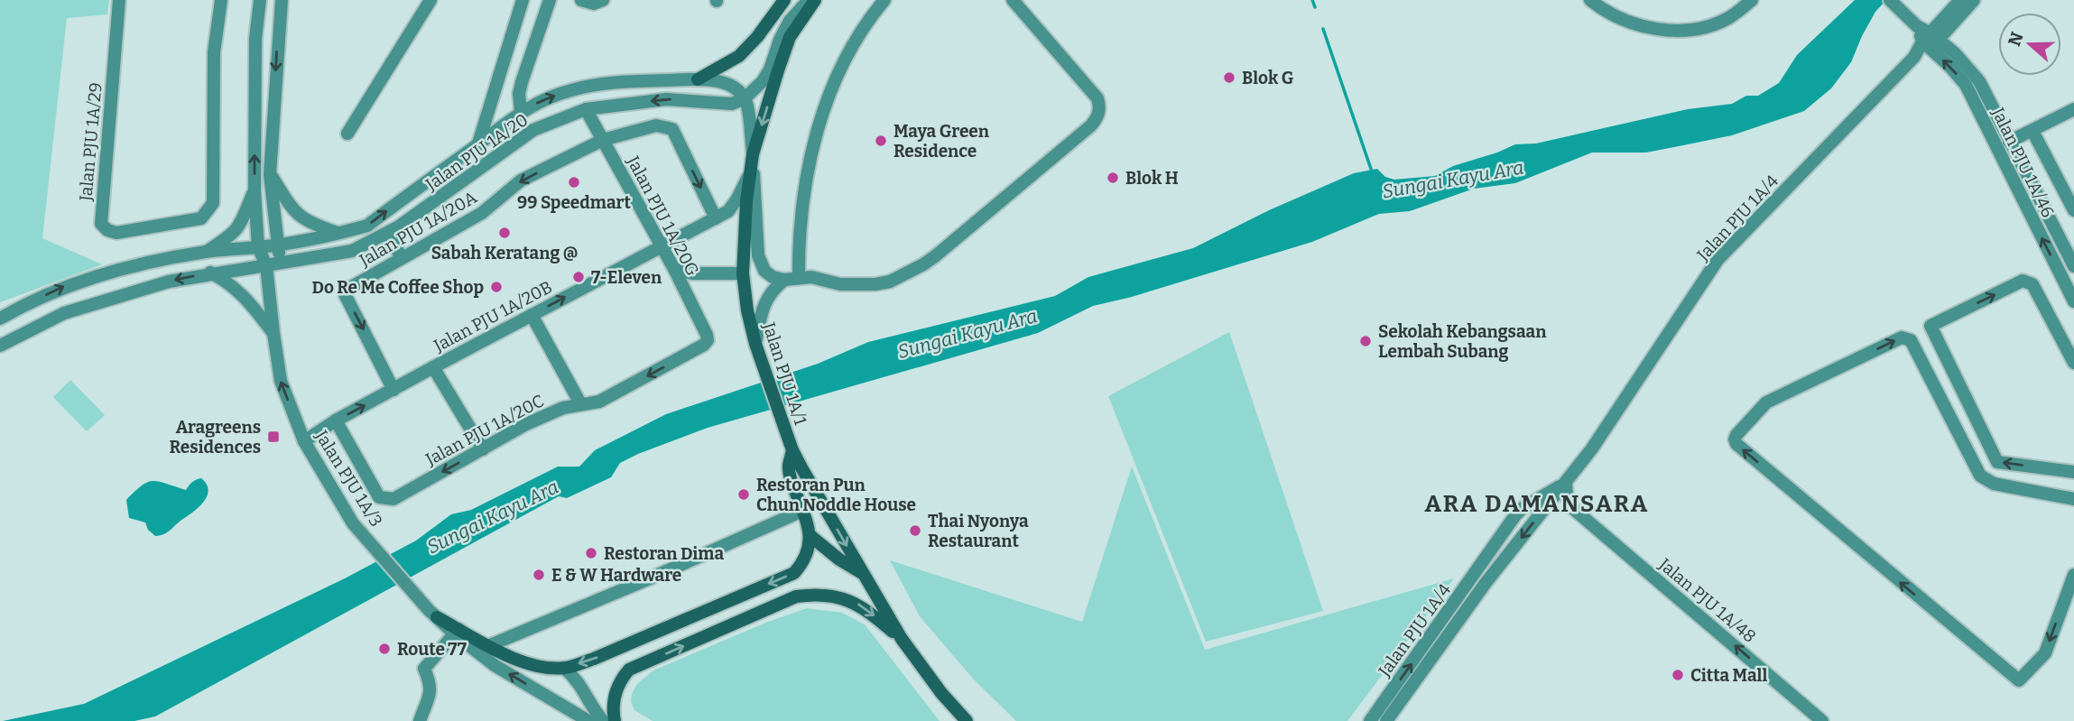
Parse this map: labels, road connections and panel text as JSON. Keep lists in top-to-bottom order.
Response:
{
  "streets": {
    "main road": ["Jalan PJU 1A/1"],
    "street": [
      "Jalan PJU 1A/29",
      "Jalan PJU 1A/20",
      "Jalan PJU 1A/46",
      "Jalan PJU 1A/20G",
      "Jalan PJU 1A/4",
      "Jalan PJU 1A/20A",
      "Jalan PJU 1A/20B",
      "Jalan PJU 1A/20C",
      "Jalan PJU 1A/3",
      "Jalan PJU 1A/48"
    ]
  },
  "crossings": [
    ["Jalan PJU 1A/20", "Jalan PJU 1A/20G"],
    ["Jalan PJU 1A/20", "Jalan PJU 1A/3"],
    ["Jalan PJU 1A/46", "Jalan PJU 1A/4"],
    ["Jalan PJU 1A/20G", "Jalan PJU 1A/20A"],
    ["Jalan PJU 1A/20G", "Jalan PJU 1A/20B"],
    ["Jalan PJU 1A/20G", "Jalan PJU 1A/20C"],
    ["Jalan PJU 1A/20A", "Jalan PJU 1A/20B"],
    ["Jalan PJU 1A/20B", "Jalan PJU 1A/1"],
    ["Jalan PJU 1A/20B", "Jalan PJU 1A/20C"],
    ["Jalan PJU 1A/20B", "Jalan PJU 1A/3"]
  ],
  "one_way": ["Jalan PJU 1A/20B", "Jalan PJU 1A/1", "Jalan PJU 1A/48"],
  "districts": ["ARA DAMANSARA"],
  "water": ["Sungai Kayu Ara"],
  "places": {
    "other": [
      "Blok G",
      "Maya Green Residence",
      "Blok H",
      "99 Speedmart",
      "Sabah Keratang @",
      "7-Eleven",
      "Do Re Me Coffee Shop",
      "Sekolah Kebangsaan Lembah Subang",
      "Restoran Pun Chun Noddle House",
      "Thai Nyonya Restaurant",
      "Restoran Dima",
      "E & W Hardware",
      "Route 77",
      "Citta Mall"
    ],
    "transit": ["Aragreens Residences"]
  },
  "north": "left"
}
